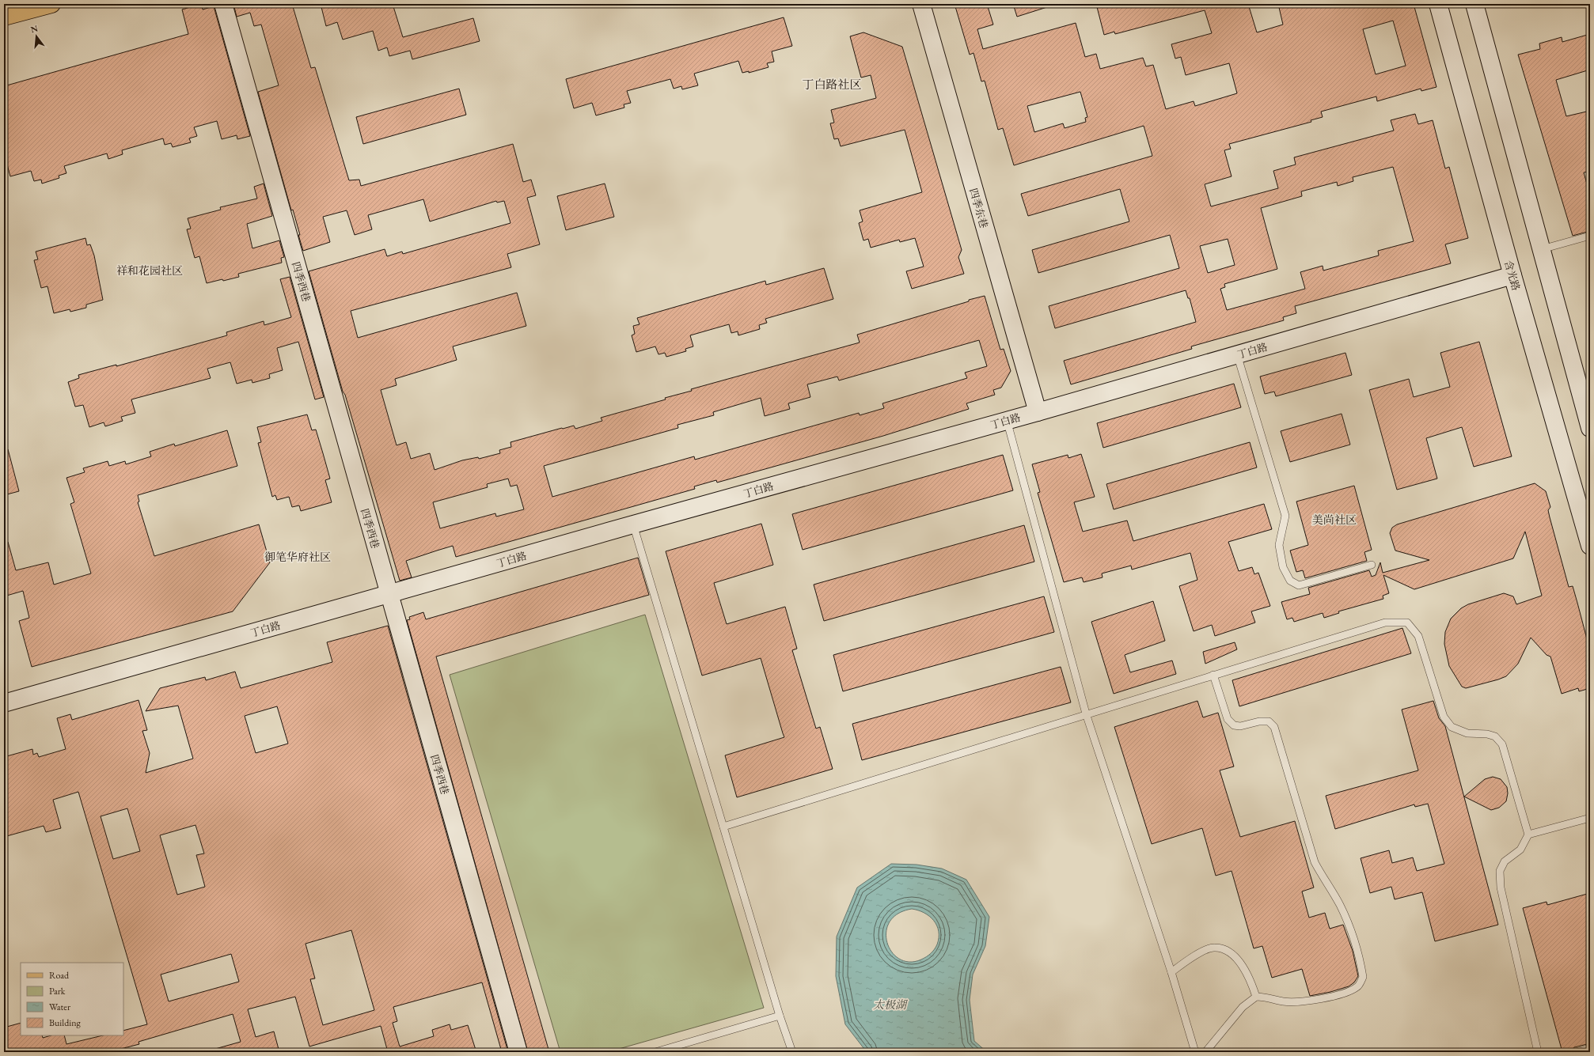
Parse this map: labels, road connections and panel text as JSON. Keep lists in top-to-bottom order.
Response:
{
  "streets": {
    "street": [
      "四季东巷",
      "含光路",
      "四季西巷",
      "丁白路"
    ]
  },
  "crossings": [
    ["四季东巷", "丁白路"],
    ["含光路", "丁白路"],
    ["四季西巷", "丁白路"]
  ],
  "districts": [
    "丁白路社区",
    "祥和花园社区",
    "美尚社区",
    "御笔华府社区"
  ],
  "water": ["太极湖"],
  "legend": [
    "Road",
    "Park",
    "Water",
    "Building"
  ],
  "north": "top"
}
